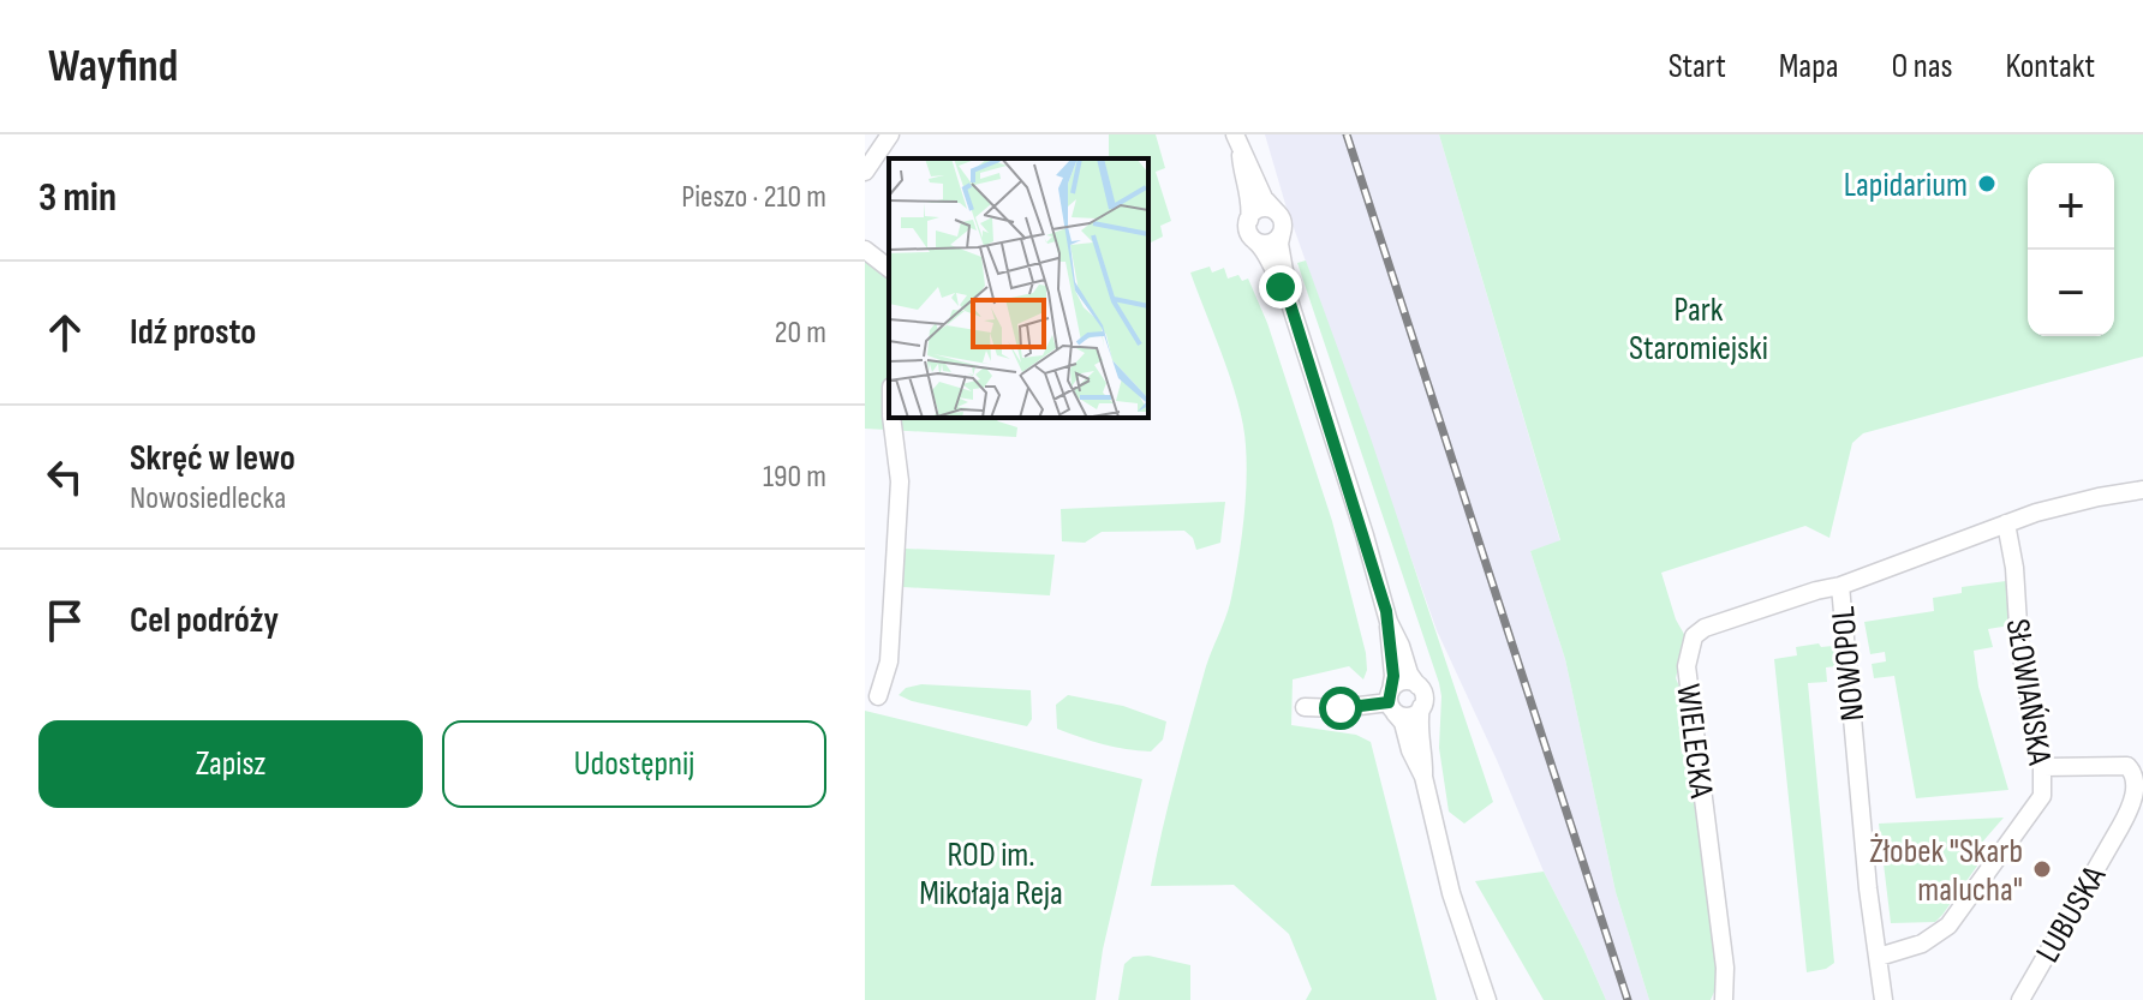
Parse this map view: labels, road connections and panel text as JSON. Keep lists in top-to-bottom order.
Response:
{
  "streets": {
    "street": [
      "NOWOPOL",
      "SŁOWIAŃSKA",
      "WIELECKA",
      "LUBUSKA"
    ]
  },
  "crossings": [
    ["NOWOPOL", "SŁOWIAŃSKA"],
    ["NOWOPOL", "WIELECKA"],
    ["SŁOWIAŃSKA", "LUBUSKA"]
  ],
  "parks": ["Park Staromiejski", "ROD im. Mikołaja Reja"],
  "places": ["Lapidarium", "Żłobek \"Skarb malucha\""],
  "page": {
    "header": "Wayfind",
    "nav": [
      "Start",
      "Mapa",
      "O nas",
      "Kontakt"
    ],
    "heading": ["3 min", "Pieszo · 210 m"],
    "map_buttons": ["+", "−"],
    "list": [
      ["Idź prosto", "20 m"],
      ["Skręć w lewo", "Nowosiedlecka", "190 m"],
      "Cel podróży"
    ],
    "buttons": ["Zapisz", "Udostępnij"]
  }
}
